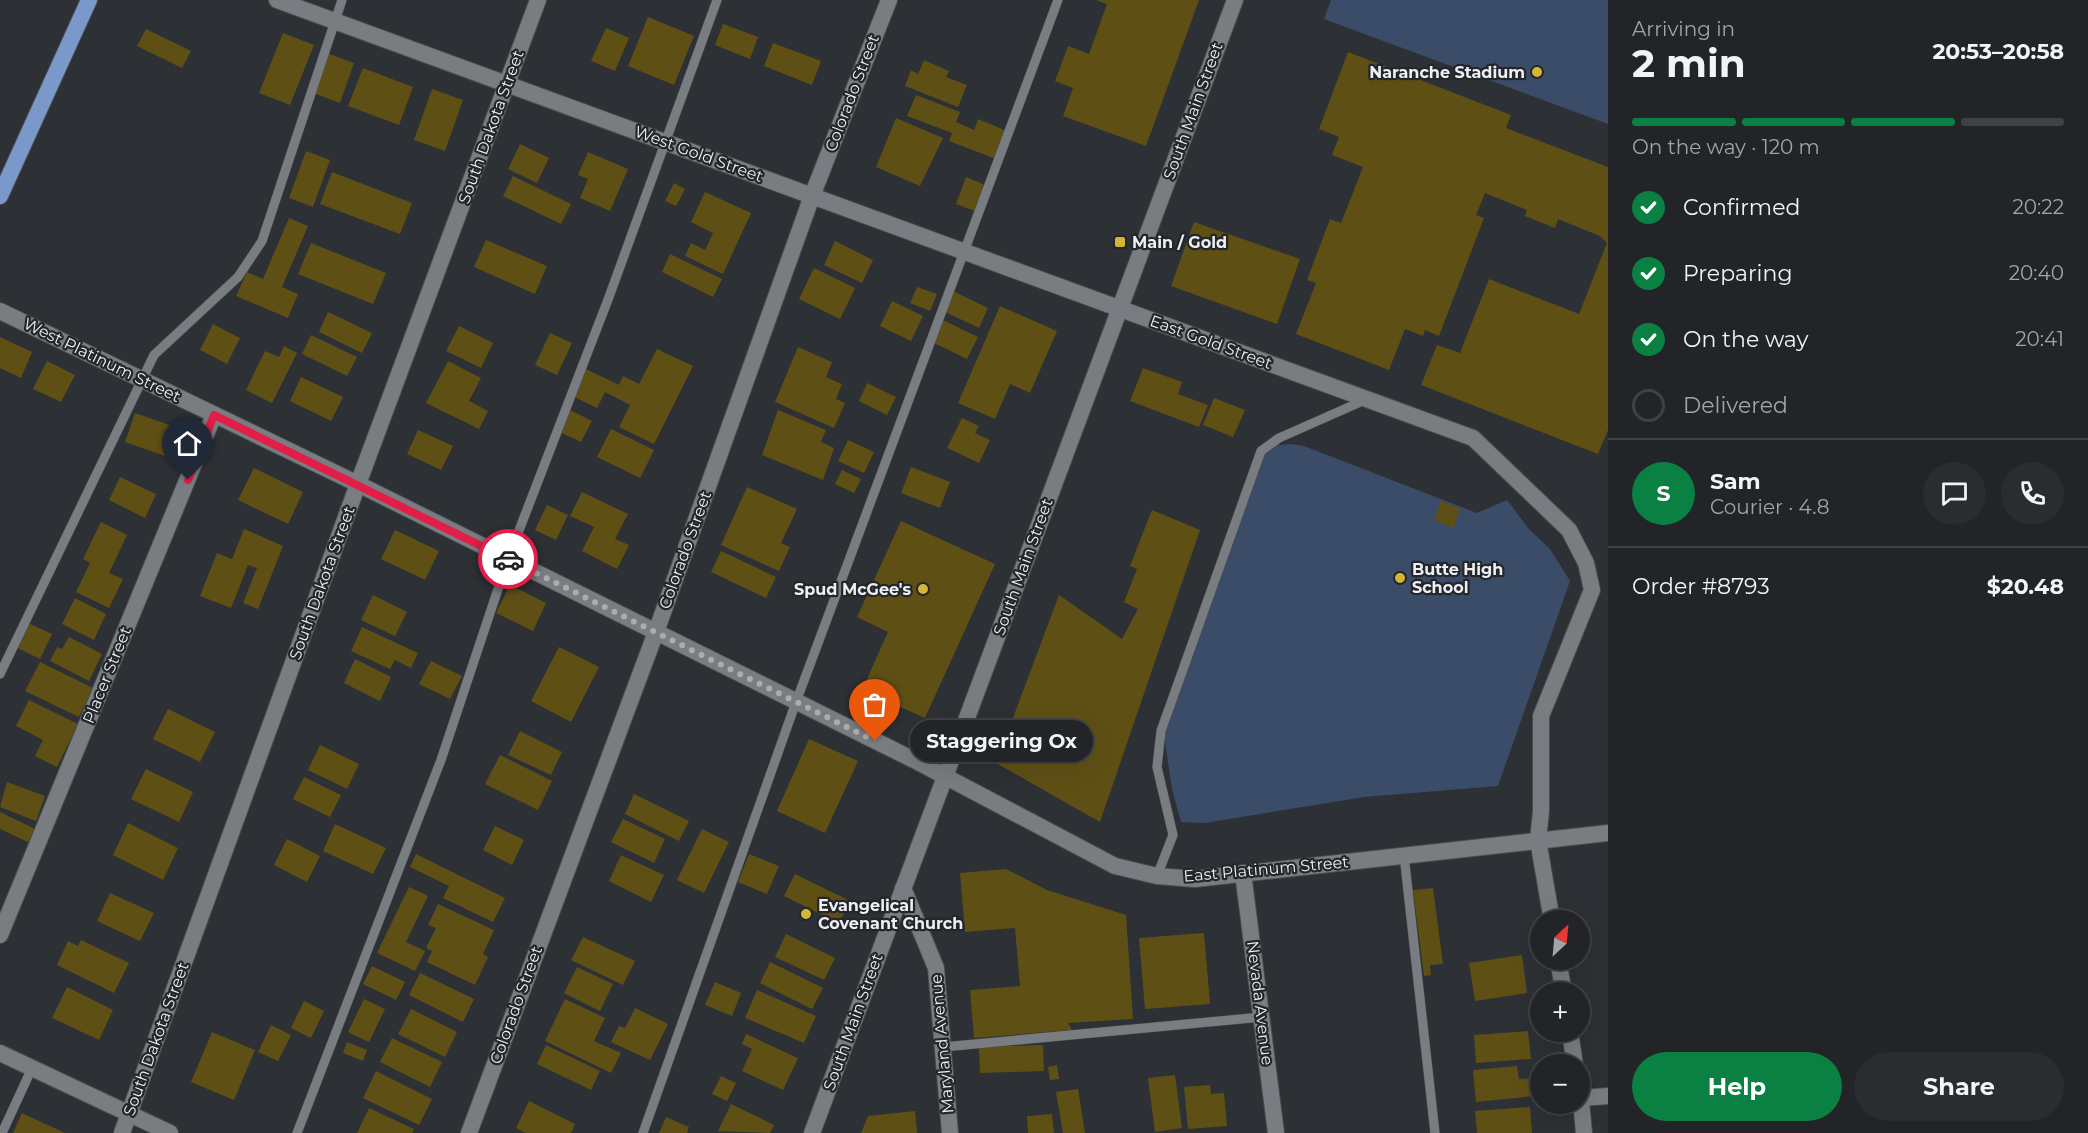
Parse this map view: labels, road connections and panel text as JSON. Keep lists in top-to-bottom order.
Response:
{
  "streets": {
    "street": [
      "Colorado Street",
      "South Main Street",
      "South Dakota Street",
      "West Gold Street",
      "East Gold Street",
      "West Platinum Street",
      "Placer Street",
      "East Platinum Street",
      "Nevada Avenue",
      "Maryland Avenue"
    ]
  },
  "crossings": [
    ["Colorado Street", "West Gold Street"],
    ["Colorado Street", "West Platinum Street"],
    ["South Main Street", "West Gold Street"],
    ["South Main Street", "East Gold Street"],
    ["South Main Street", "West Platinum Street"],
    ["South Main Street", "East Platinum Street"],
    ["South Main Street", "Maryland Avenue"],
    ["South Dakota Street", "West Gold Street"],
    ["South Dakota Street", "West Platinum Street"],
    ["West Gold Street", "East Gold Street"],
    ["East Gold Street", "East Platinum Street"],
    ["West Platinum Street", "Placer Street"],
    ["West Platinum Street", "East Platinum Street"],
    ["East Platinum Street", "Nevada Avenue"]
  ],
  "places": {
    "other": [
      "Naranche Stadium",
      "Butte High School",
      "Spud McGee's",
      "Staggering Ox",
      "Evangelical Covenant Church"
    ],
    "transit": ["Main / Gold"]
  },
  "north": "top right",
  "page": {
    "heading": ["2 min", "Arriving in", "20:53–20:58"],
    "panel": [
      "Sam",
      "Courier · 4.8",
      "Order #8793",
      "$20.48"
    ],
    "bar": "On the way · 120 m",
    "list": [
      ["Confirmed", "20:22"],
      ["Preparing", "20:40"],
      ["On the way", "20:41"],
      "Delivered"
    ],
    "round": "S",
    "bubble": "Staggering Ox",
    "map_buttons": ["+", "−"],
    "buttons": ["Help", "Share"]
  }
}
